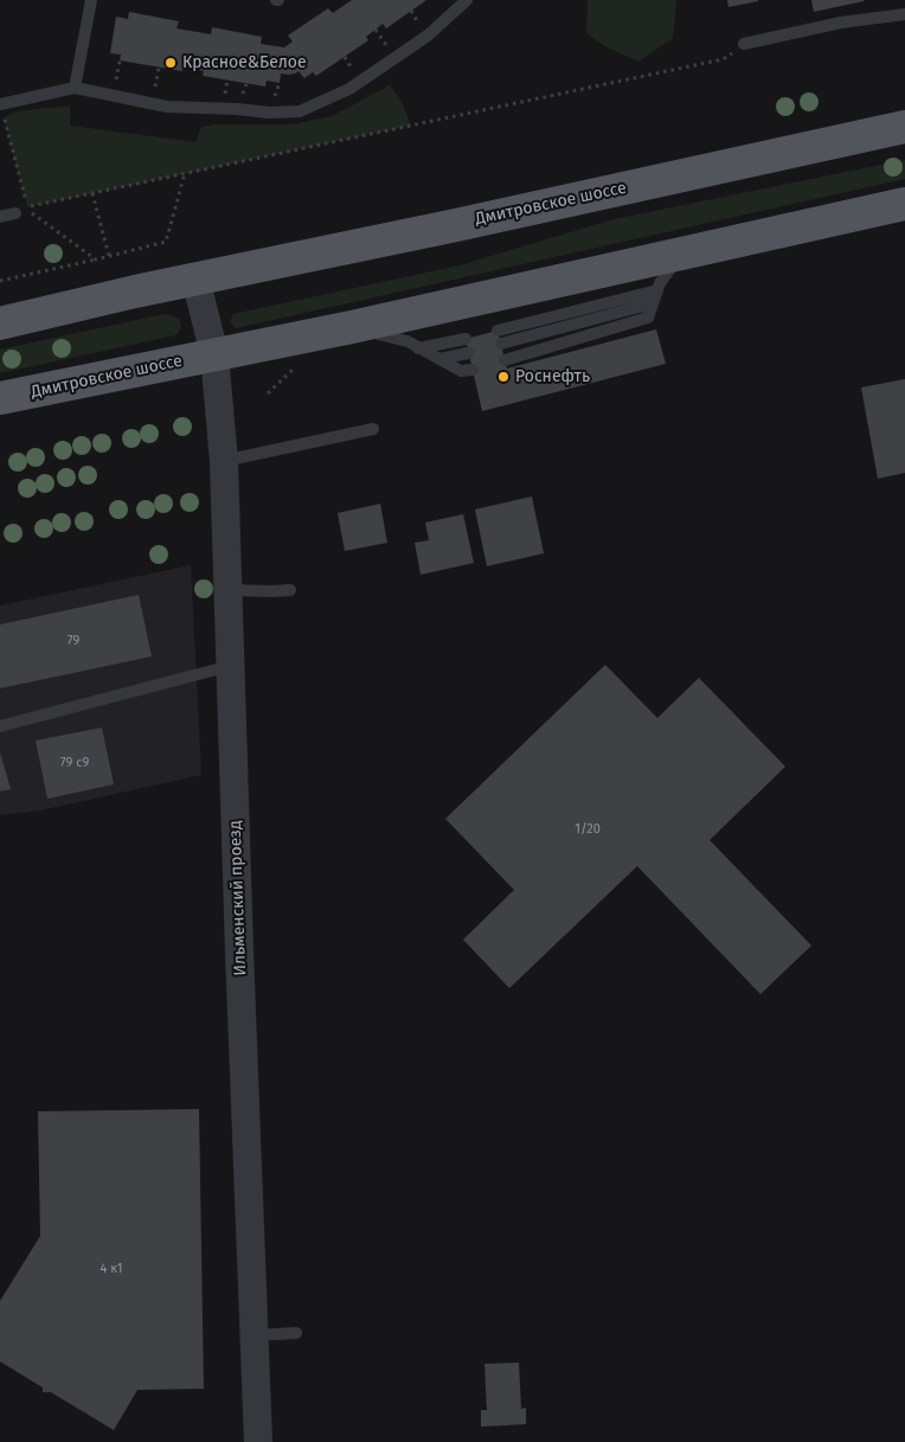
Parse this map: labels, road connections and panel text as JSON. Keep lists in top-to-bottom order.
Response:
{
  "streets": {
    "main road": ["Дмитровское шоссе"],
    "street": ["Ильменский проезд"]
  },
  "crossings": [
    ["Дмитровское шоссе", "Ильменский проезд"]
  ],
  "places": ["Красное&Белое", "Роснефть"],
  "house_numbers": [
    "79",
    "79 с9",
    "1/20",
    "4 к1"
  ]
}
